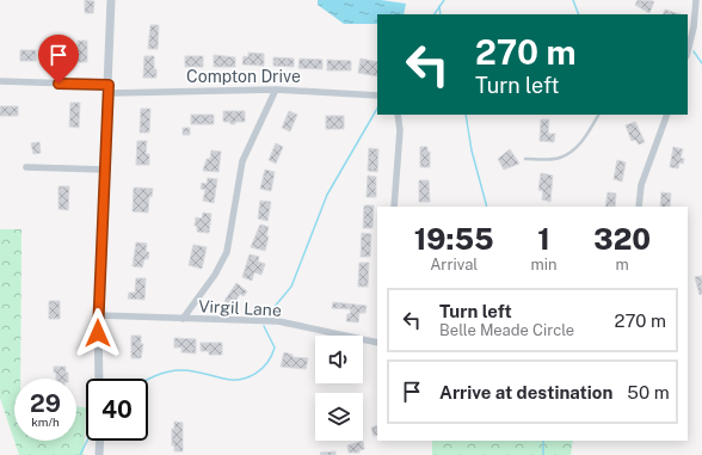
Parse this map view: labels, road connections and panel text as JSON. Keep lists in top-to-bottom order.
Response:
{
  "streets": {
    "street": ["Compton Drive", "Virgil Lane"]
  },
  "page": {
    "turn": ["270 m", "Turn left"],
    "eta": [
      "19:55",
      "Arrival",
      "1",
      "min",
      "320",
      "m"
    ],
    "list": [
      {
        "name": "Turn left",
        "note": "Belle Meade Circle",
        "value": "270 m"
      },
      {
        "name": "Arrive at destination",
        "value": "50 m"
      }
    ],
    "speed": "29 km/h",
    "limit": "40"
  }
}
